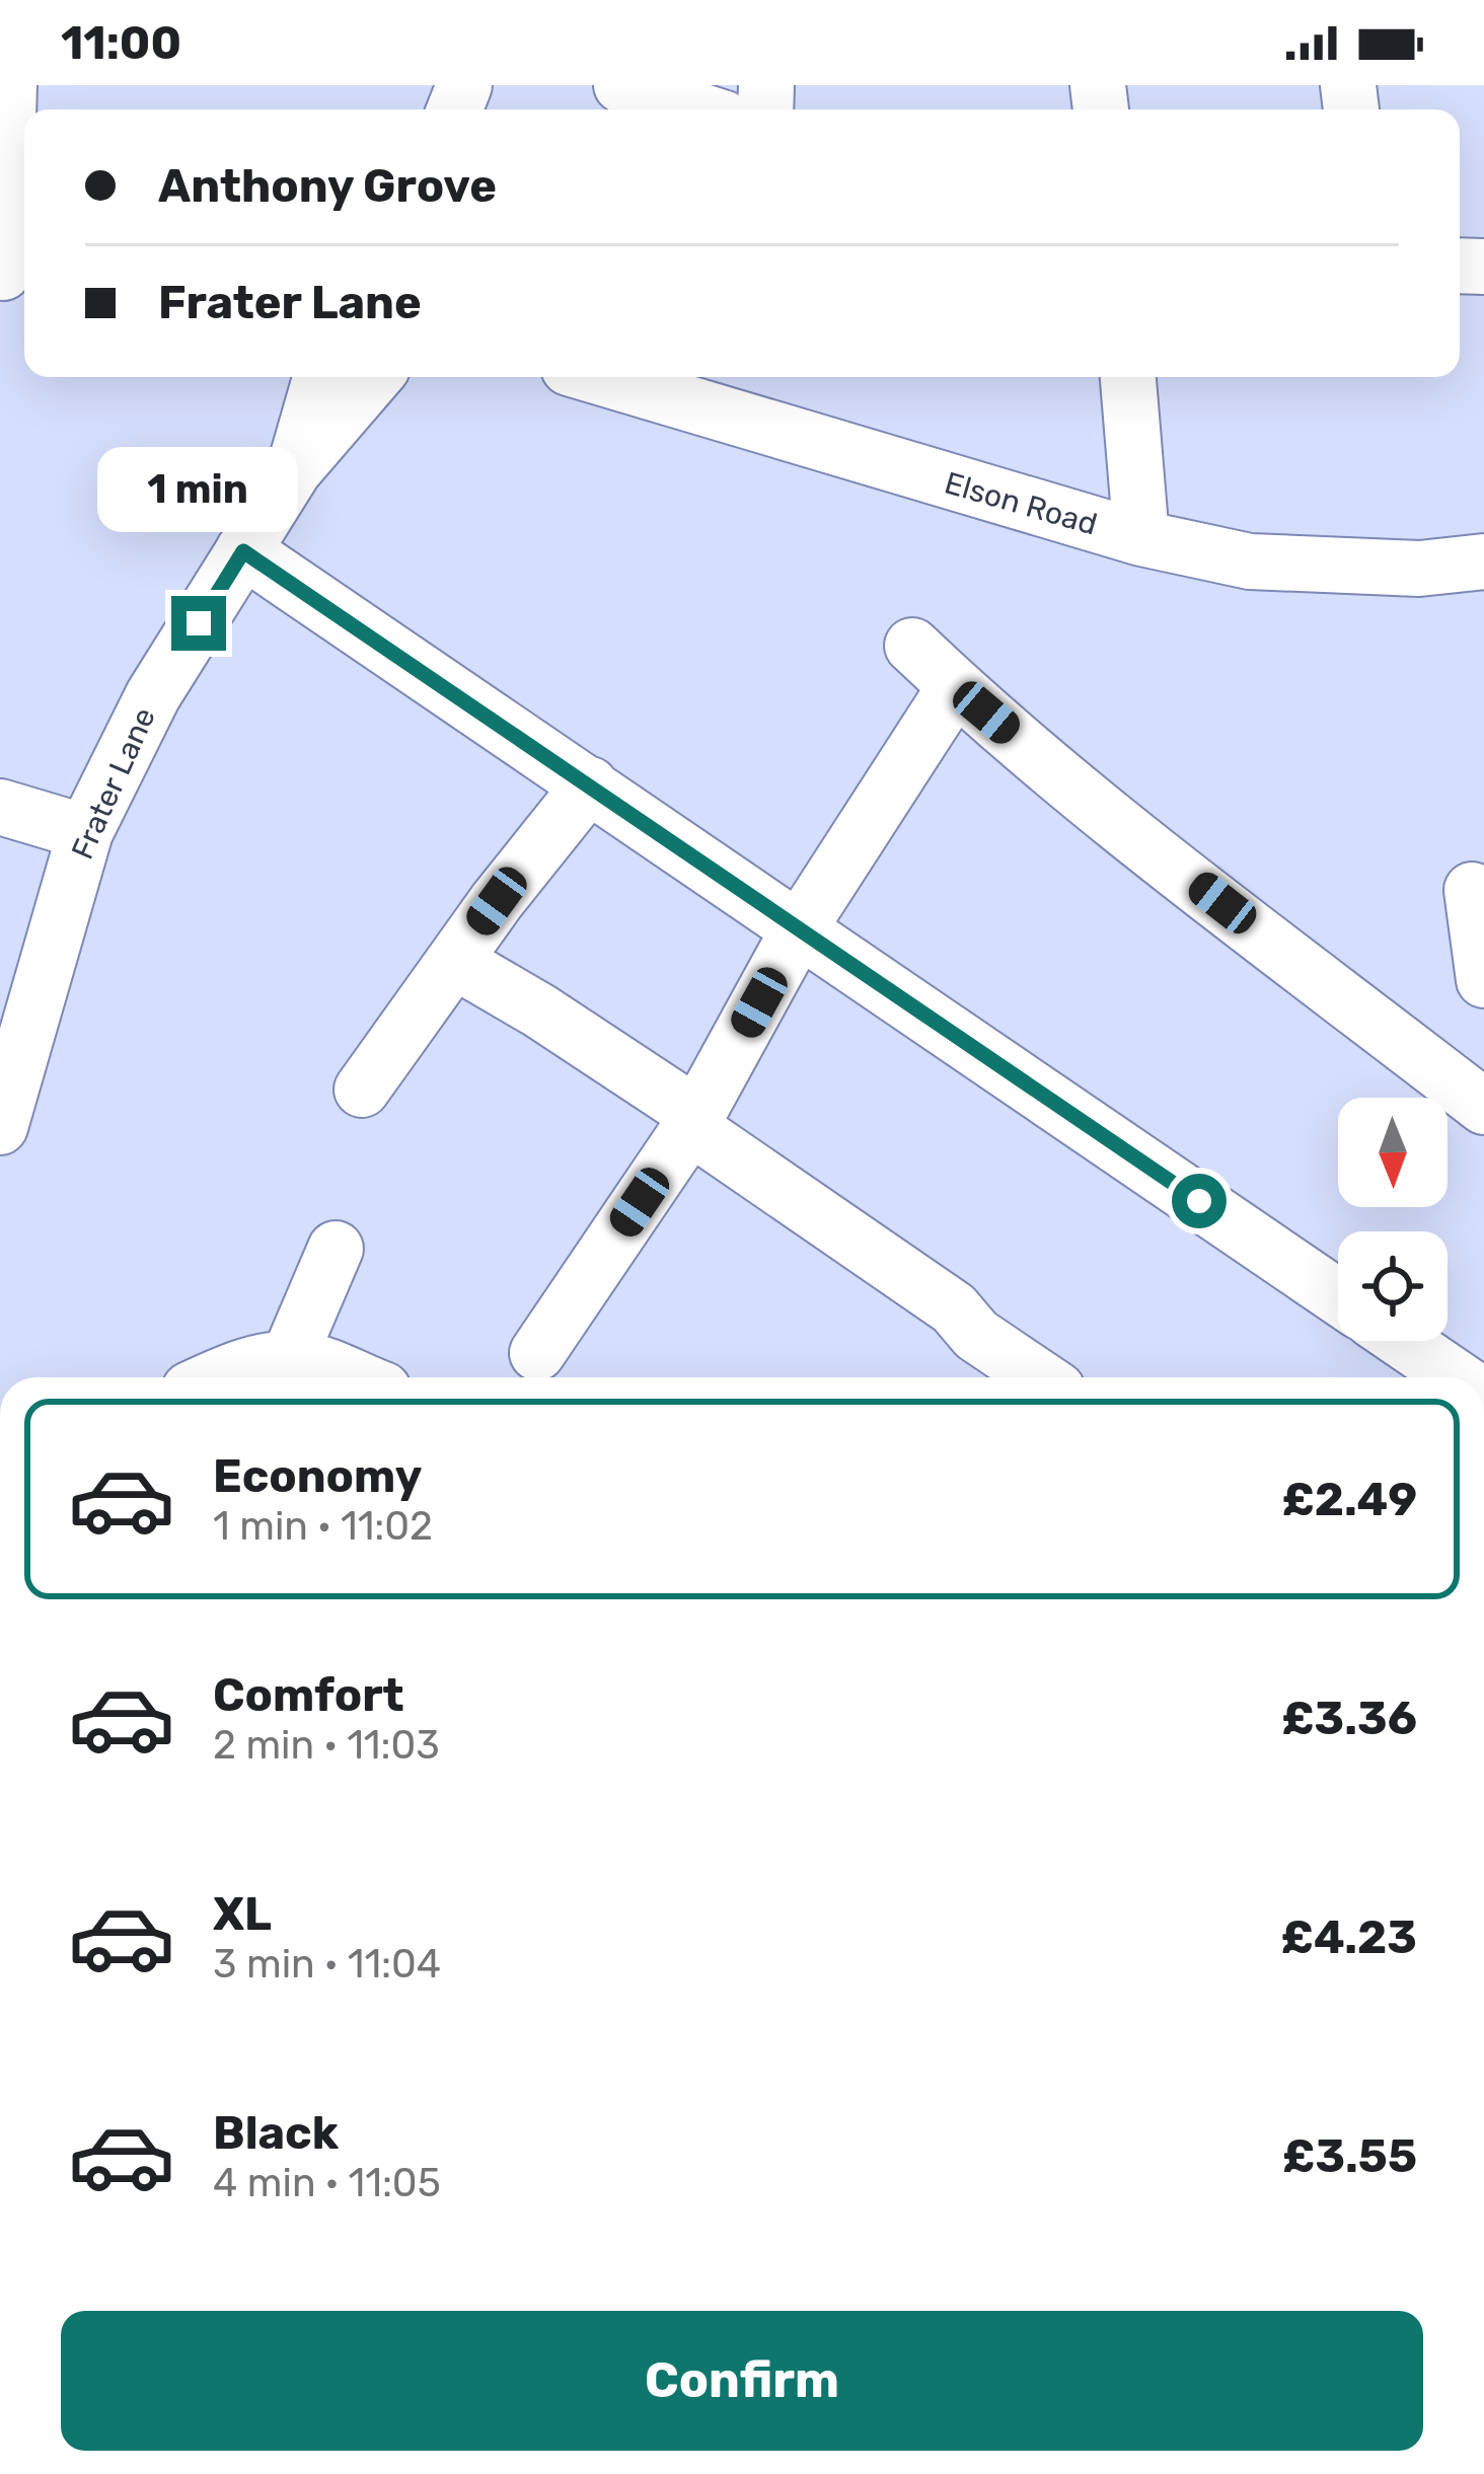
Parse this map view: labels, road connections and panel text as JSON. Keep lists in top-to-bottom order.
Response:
{
  "streets": {
    "street": ["Elson Road", "Frater Lane"]
  },
  "north": "bottom",
  "page": {
    "status": "11:00",
    "banner": ["Anthony Grove", "Frater Lane"],
    "bubble": "1 min",
    "list": [
      {
        "name": "Economy",
        "note": "1 min · 11:02",
        "value": "£2.49"
      },
      {
        "name": "Comfort",
        "note": "2 min · 11:03",
        "value": "£3.36"
      },
      {
        "name": "XL",
        "note": "3 min · 11:04",
        "value": "£4.23"
      },
      {
        "name": "Black",
        "note": "4 min · 11:05",
        "value": "£3.55"
      }
    ],
    "buttons": "Confirm"
  }
}
